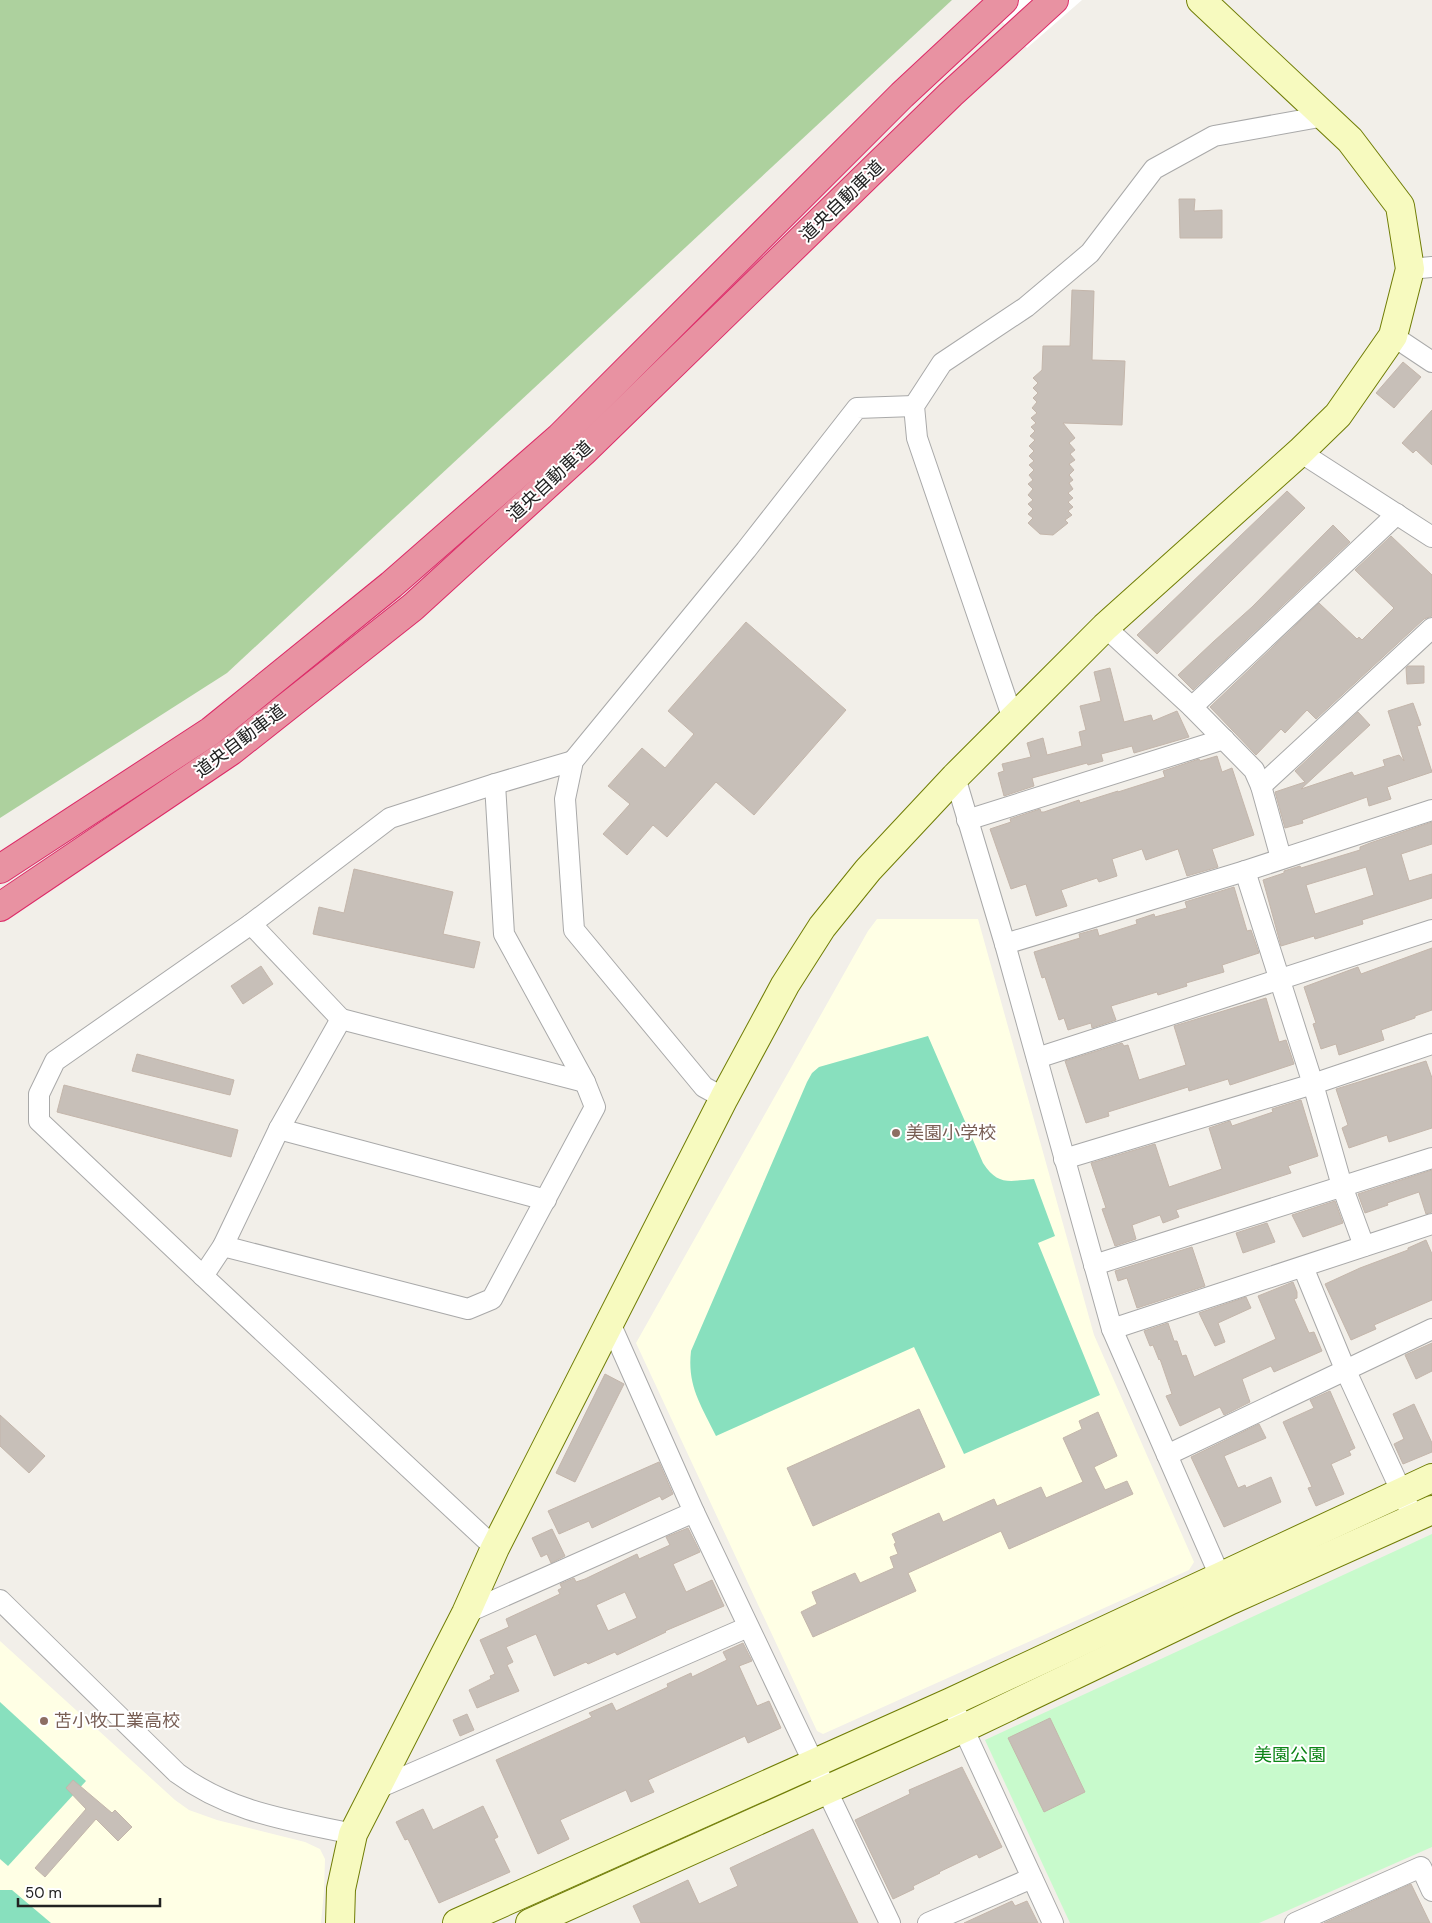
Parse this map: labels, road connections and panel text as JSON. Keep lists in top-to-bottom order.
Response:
{
  "streets": {
    "highway": ["道央自動車道"]
  },
  "parks": ["美園公園"],
  "places": ["美園小学校", "苫小牧工業高校"],
  "scale_bar": "50 m"
}
